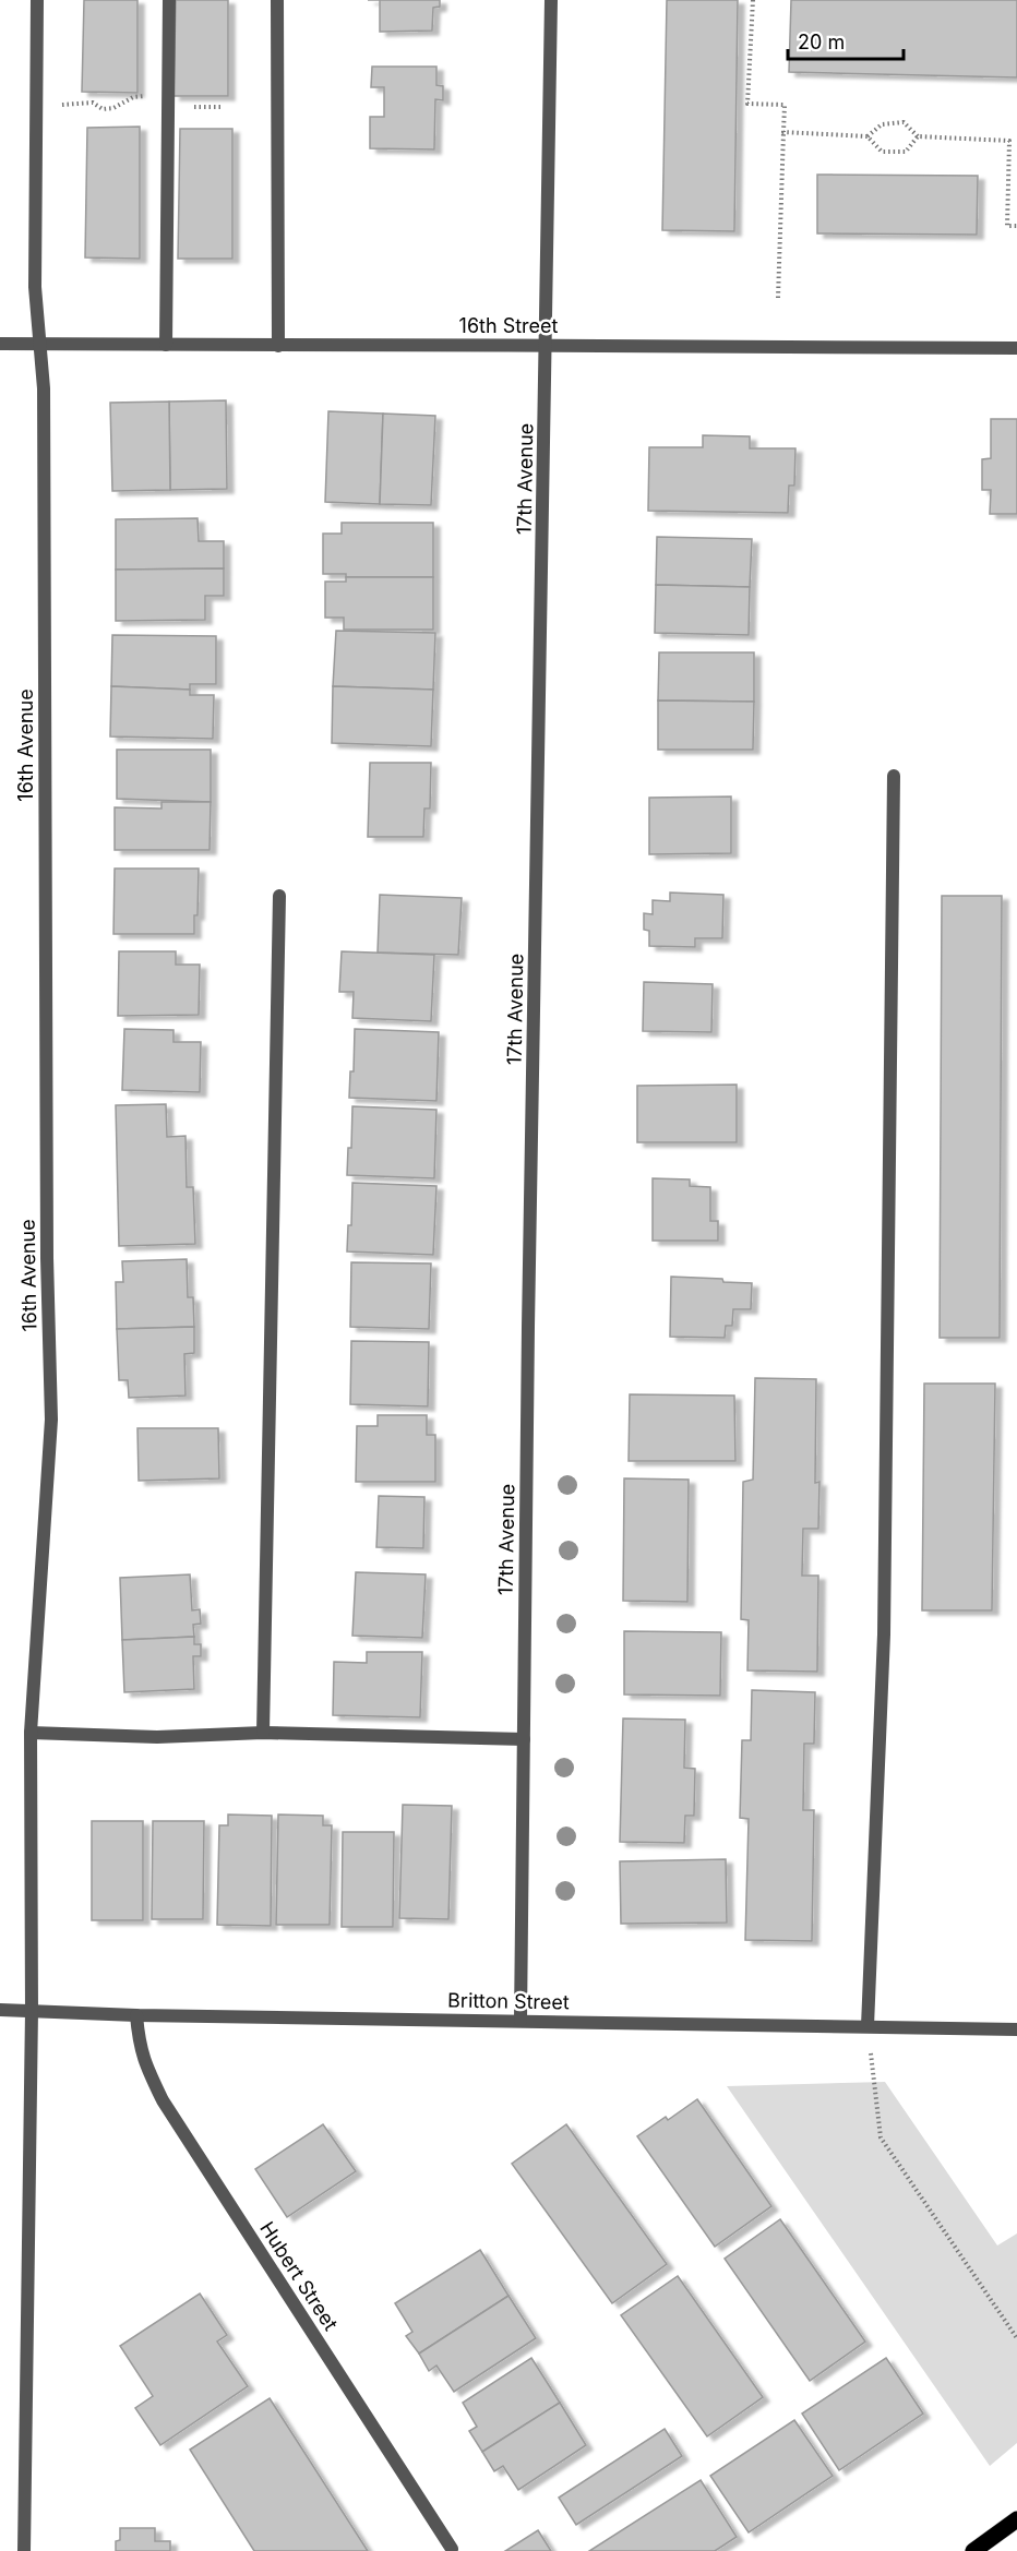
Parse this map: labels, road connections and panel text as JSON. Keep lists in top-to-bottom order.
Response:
{
  "streets": {
    "street": [
      "16th Street",
      "17th Avenue",
      "16th Avenue",
      "Britton Street",
      "Hubert Street"
    ]
  },
  "crossings": [
    ["16th Street", "17th Avenue"],
    ["16th Street", "16th Avenue"],
    ["17th Avenue", "Britton Street"],
    ["16th Avenue", "Britton Street"],
    ["Britton Street", "Hubert Street"]
  ],
  "scale_bar": "20 m"
}
